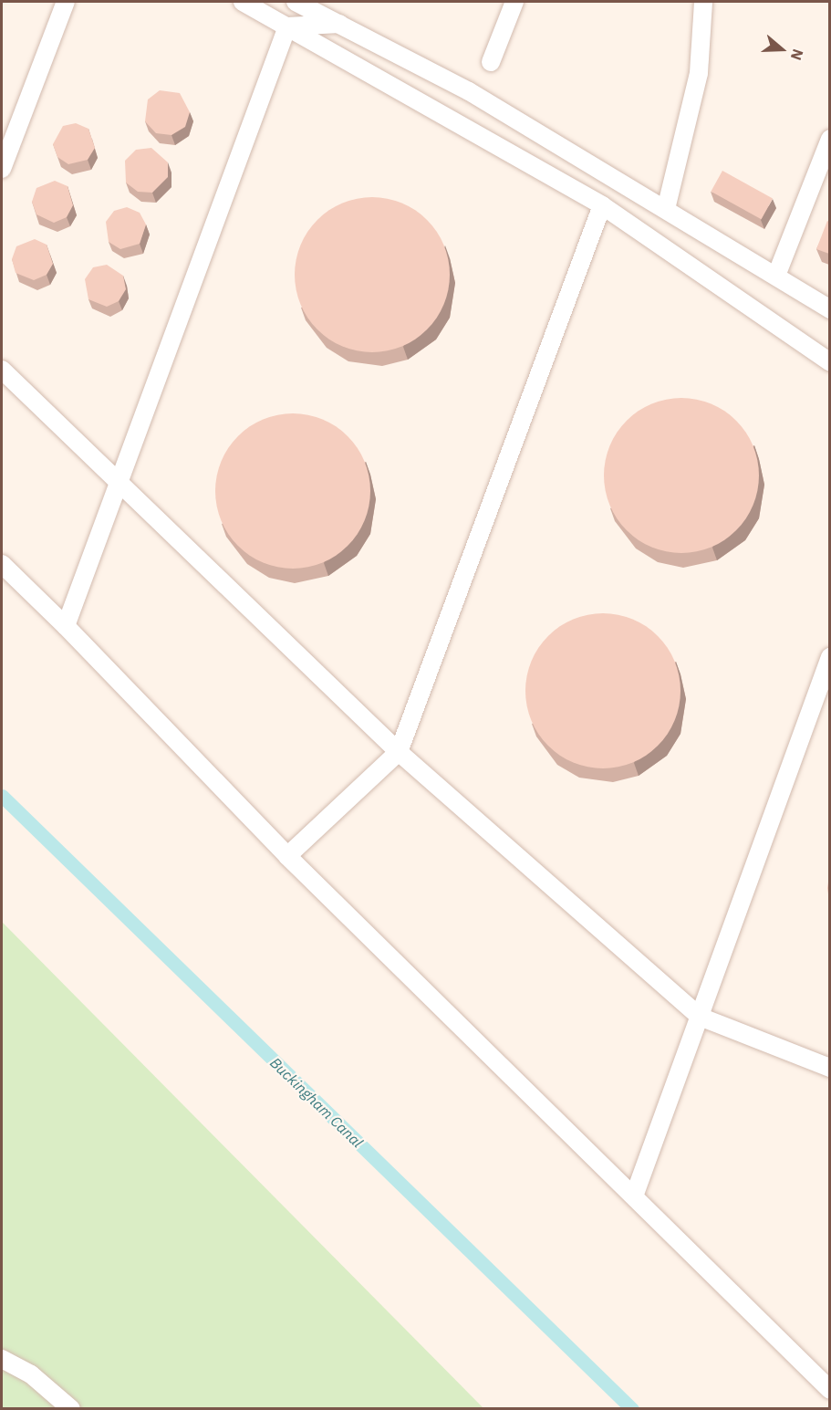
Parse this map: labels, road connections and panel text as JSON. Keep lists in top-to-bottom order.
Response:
{
  "water": ["Buckingham Canal"],
  "north": "right"
}
